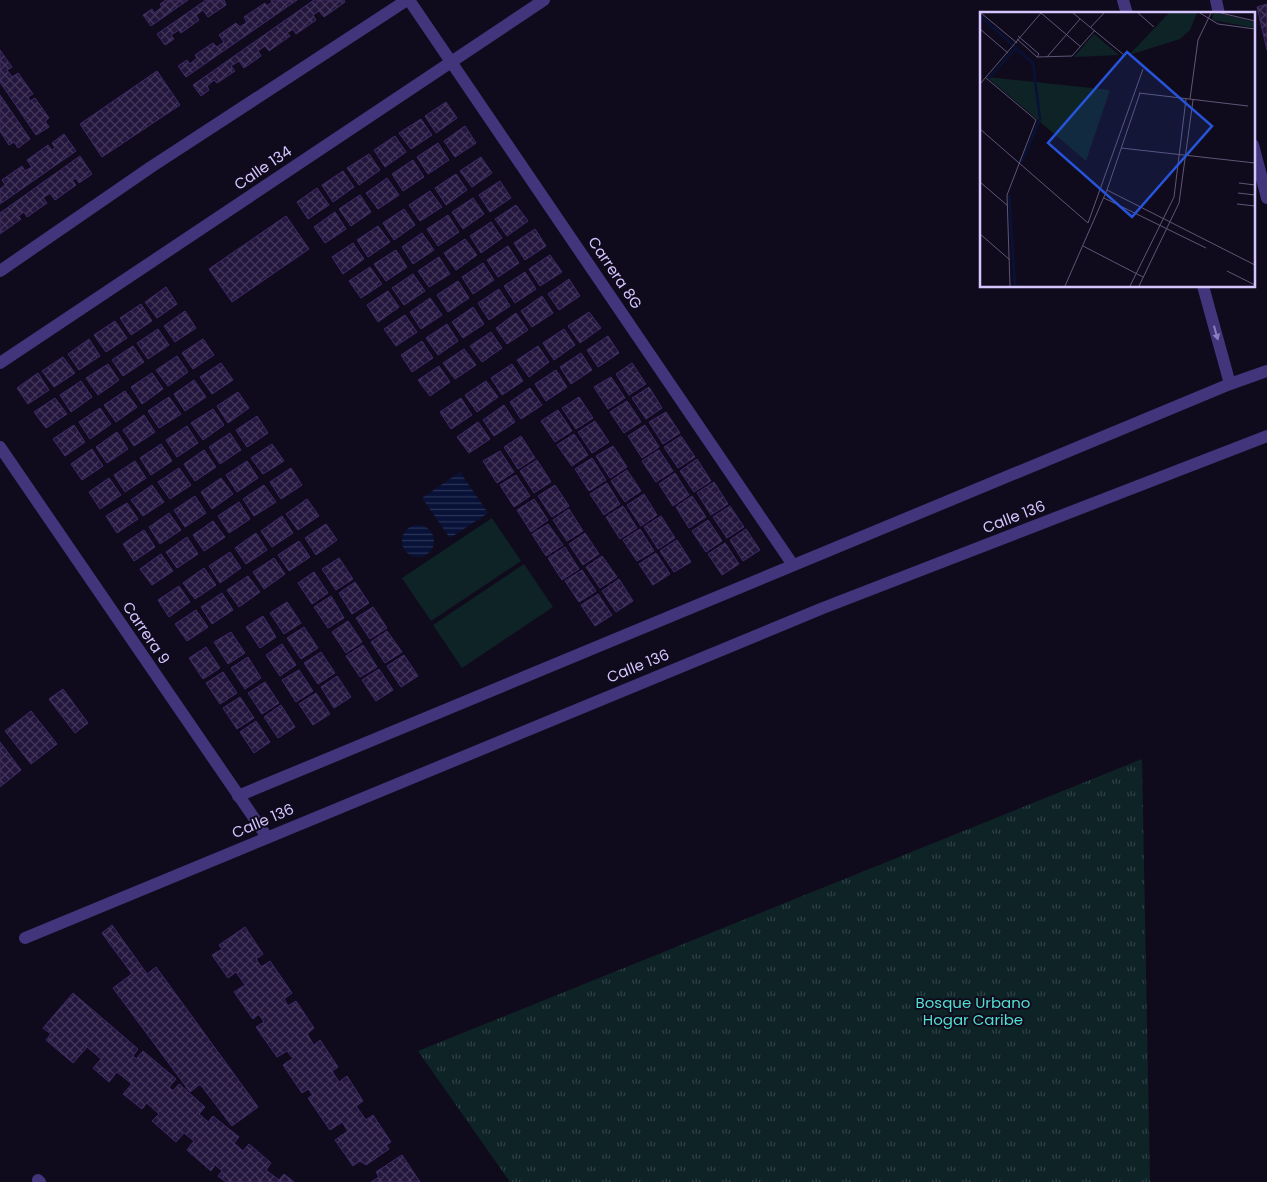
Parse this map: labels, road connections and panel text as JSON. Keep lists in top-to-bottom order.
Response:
{
  "streets": {
    "street": [
      "Calle 134",
      "Carrera 8G",
      "Calle 136",
      "Carrera 9"
    ]
  },
  "crossings": [
    ["Calle 134", "Carrera 8G"],
    ["Calle 136", "Carrera 9"]
  ],
  "parks": ["Bosque Urbano Hogar Caribe"]
}
